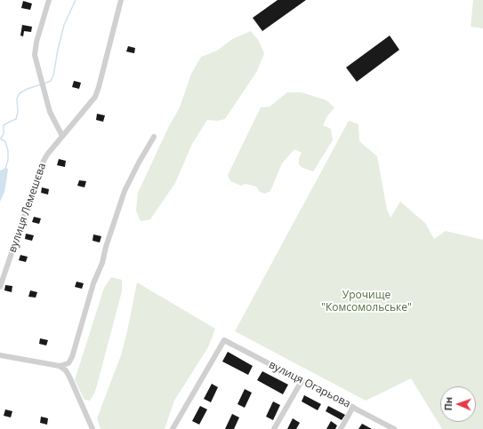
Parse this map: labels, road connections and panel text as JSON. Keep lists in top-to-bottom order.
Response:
{
  "streets": {
    "street": ["вулиця Лемешєва", "вулиця Огарьова"]
  },
  "parks": ["Урочище \"Комсомольське\""],
  "north": "left"
}
